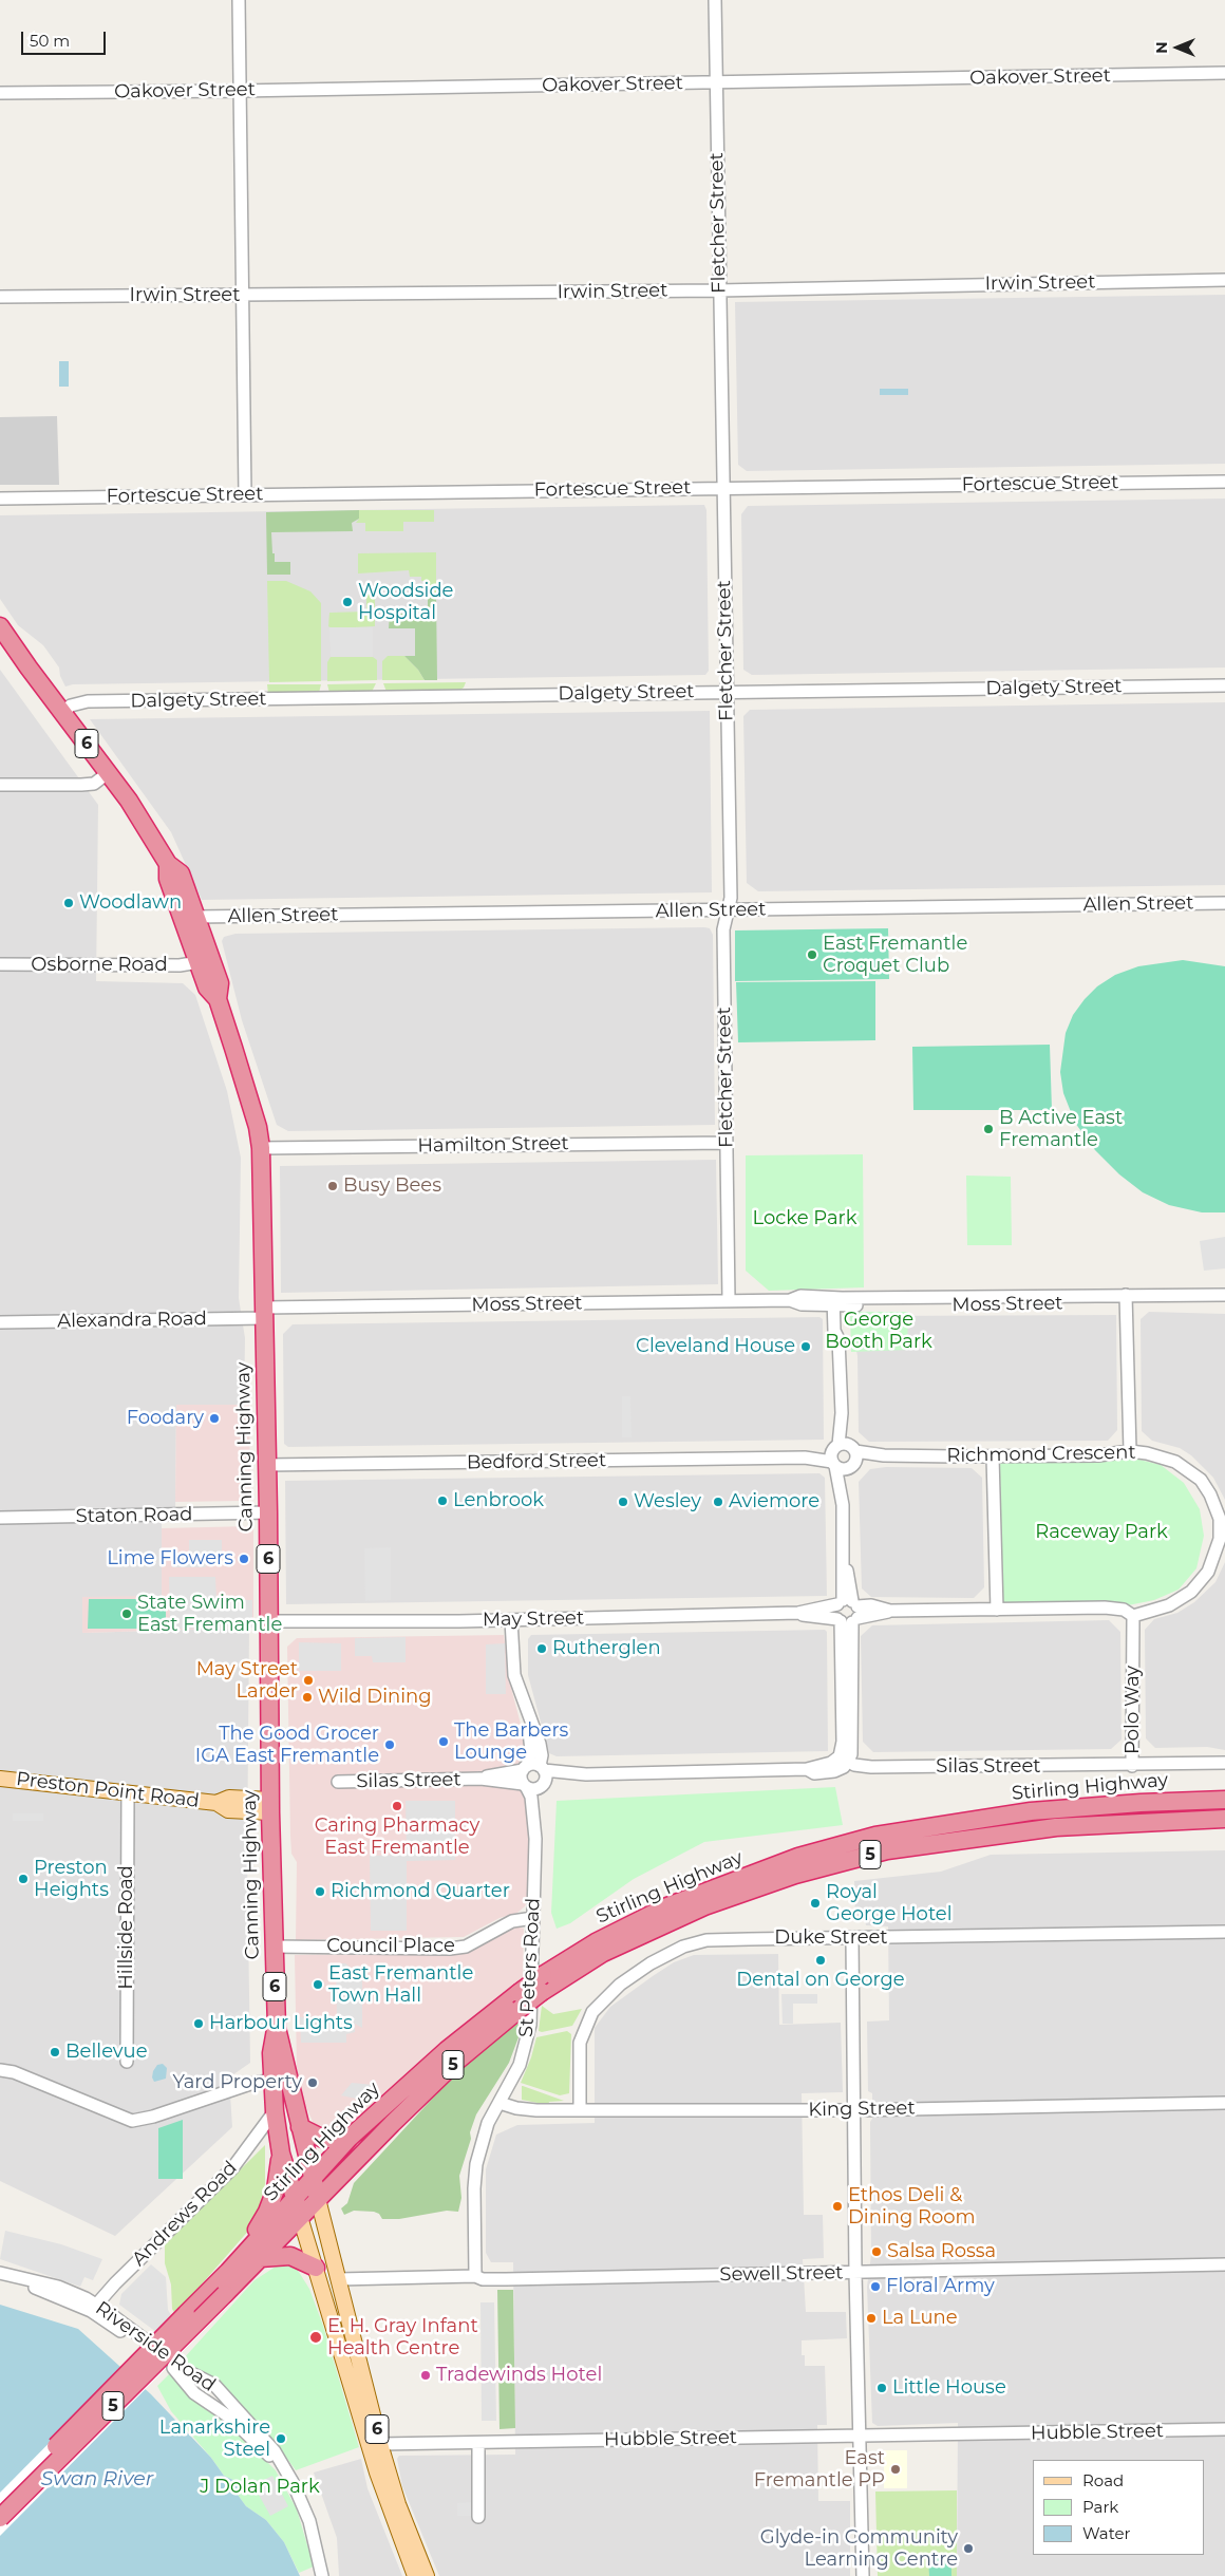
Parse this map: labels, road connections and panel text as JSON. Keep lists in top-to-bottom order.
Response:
{
  "streets": {
    "highway": [
      "6",
      "Canning Highway",
      "Stirling Highway",
      "5"
    ],
    "main road": ["Preston Point Road"],
    "street": [
      "Oakover Street",
      "Fletcher Street",
      "Irwin Street",
      "Fortescue Street",
      "Dalgety Street",
      "Allen Street",
      "Osborne Road",
      "Hamilton Street",
      "Moss Street",
      "Alexandra Road",
      "Richmond Crescent",
      "Bedford Street",
      "Staton Road",
      "May Street",
      "Polo Way",
      "Silas Street",
      "Hillside Road",
      "Duke Street",
      "Council Place",
      "St Peters Road",
      "King Street",
      "Andrews Road",
      "Sewell Street",
      "Riverside Road",
      "Hubble Street"
    ]
  },
  "crossings": [
    ["Oakover Street", "Fletcher Street"],
    ["Fletcher Street", "Irwin Street"],
    ["Fletcher Street", "Fortescue Street"],
    ["Fletcher Street", "Dalgety Street"],
    ["Fletcher Street", "Allen Street"],
    ["Fletcher Street", "Hamilton Street"],
    ["Fletcher Street", "Moss Street"],
    ["Dalgety Street", "Canning Highway"],
    ["Allen Street", "Canning Highway"],
    ["Osborne Road", "Canning Highway"],
    ["Hamilton Street", "Canning Highway"],
    ["Moss Street", "Alexandra Road"],
    ["Moss Street", "Canning Highway"],
    ["Alexandra Road", "Canning Highway"],
    ["Canning Highway", "Bedford Street"],
    ["Canning Highway", "Staton Road"],
    ["Canning Highway", "May Street"],
    ["Canning Highway", "Stirling Highway"],
    ["Canning Highway", "Preston Point Road"],
    ["Canning Highway", "Council Place"],
    ["Canning Highway", "Andrews Road"],
    ["Canning Highway", "Sewell Street"],
    ["Canning Highway", "Hubble Street"],
    ["Polo Way", "Silas Street"],
    ["Silas Street", "St Peters Road"],
    ["Preston Point Road", "Hillside Road"],
    ["Duke Street", "King Street"],
    ["Council Place", "St Peters Road"],
    ["St Peters Road", "King Street"],
    ["St Peters Road", "Sewell Street"],
    ["Andrews Road", "Riverside Road"]
  ],
  "water": ["Swan River"],
  "parks": [
    "Locke Park",
    "George Booth Park",
    "Raceway Park",
    "J Dolan Park"
  ],
  "places": [
    "Woodside Hospital",
    "Woodlawn",
    "East Fremantle Croquet Club",
    "B Active East Fremantle",
    "Busy Bees",
    "Cleveland House",
    "Foodary",
    "Lenbrook",
    "Wesley",
    "Aviemore",
    "Lime Flowers",
    "State Swim East Fremantle",
    "Rutherglen",
    "May Street Larder",
    "Wild Dining",
    "The Barbers Lounge",
    "The Good Grocer IGA East Fremantle",
    "Caring Pharmacy East Fremantle",
    "Preston Heights",
    "Richmond Quarter",
    "Royal George Hotel",
    "Dental on George",
    "East Fremantle Town Hall",
    "Harbour Lights",
    "Bellevue",
    "Yard Property",
    "Ethos Deli & Dining Room",
    "Salsa Rossa",
    "Floral Army",
    "La Lune",
    "E. H. Gray Infant Health Centre",
    "Tradewinds Hotel",
    "Little House",
    "Lanarkshire Steel",
    "East Fremantle PP",
    "Glyde-in Community Learning Centre"
  ],
  "legend": ["Road", "Park", "Water"],
  "scale_bar": "50 m",
  "north": "left"
}
